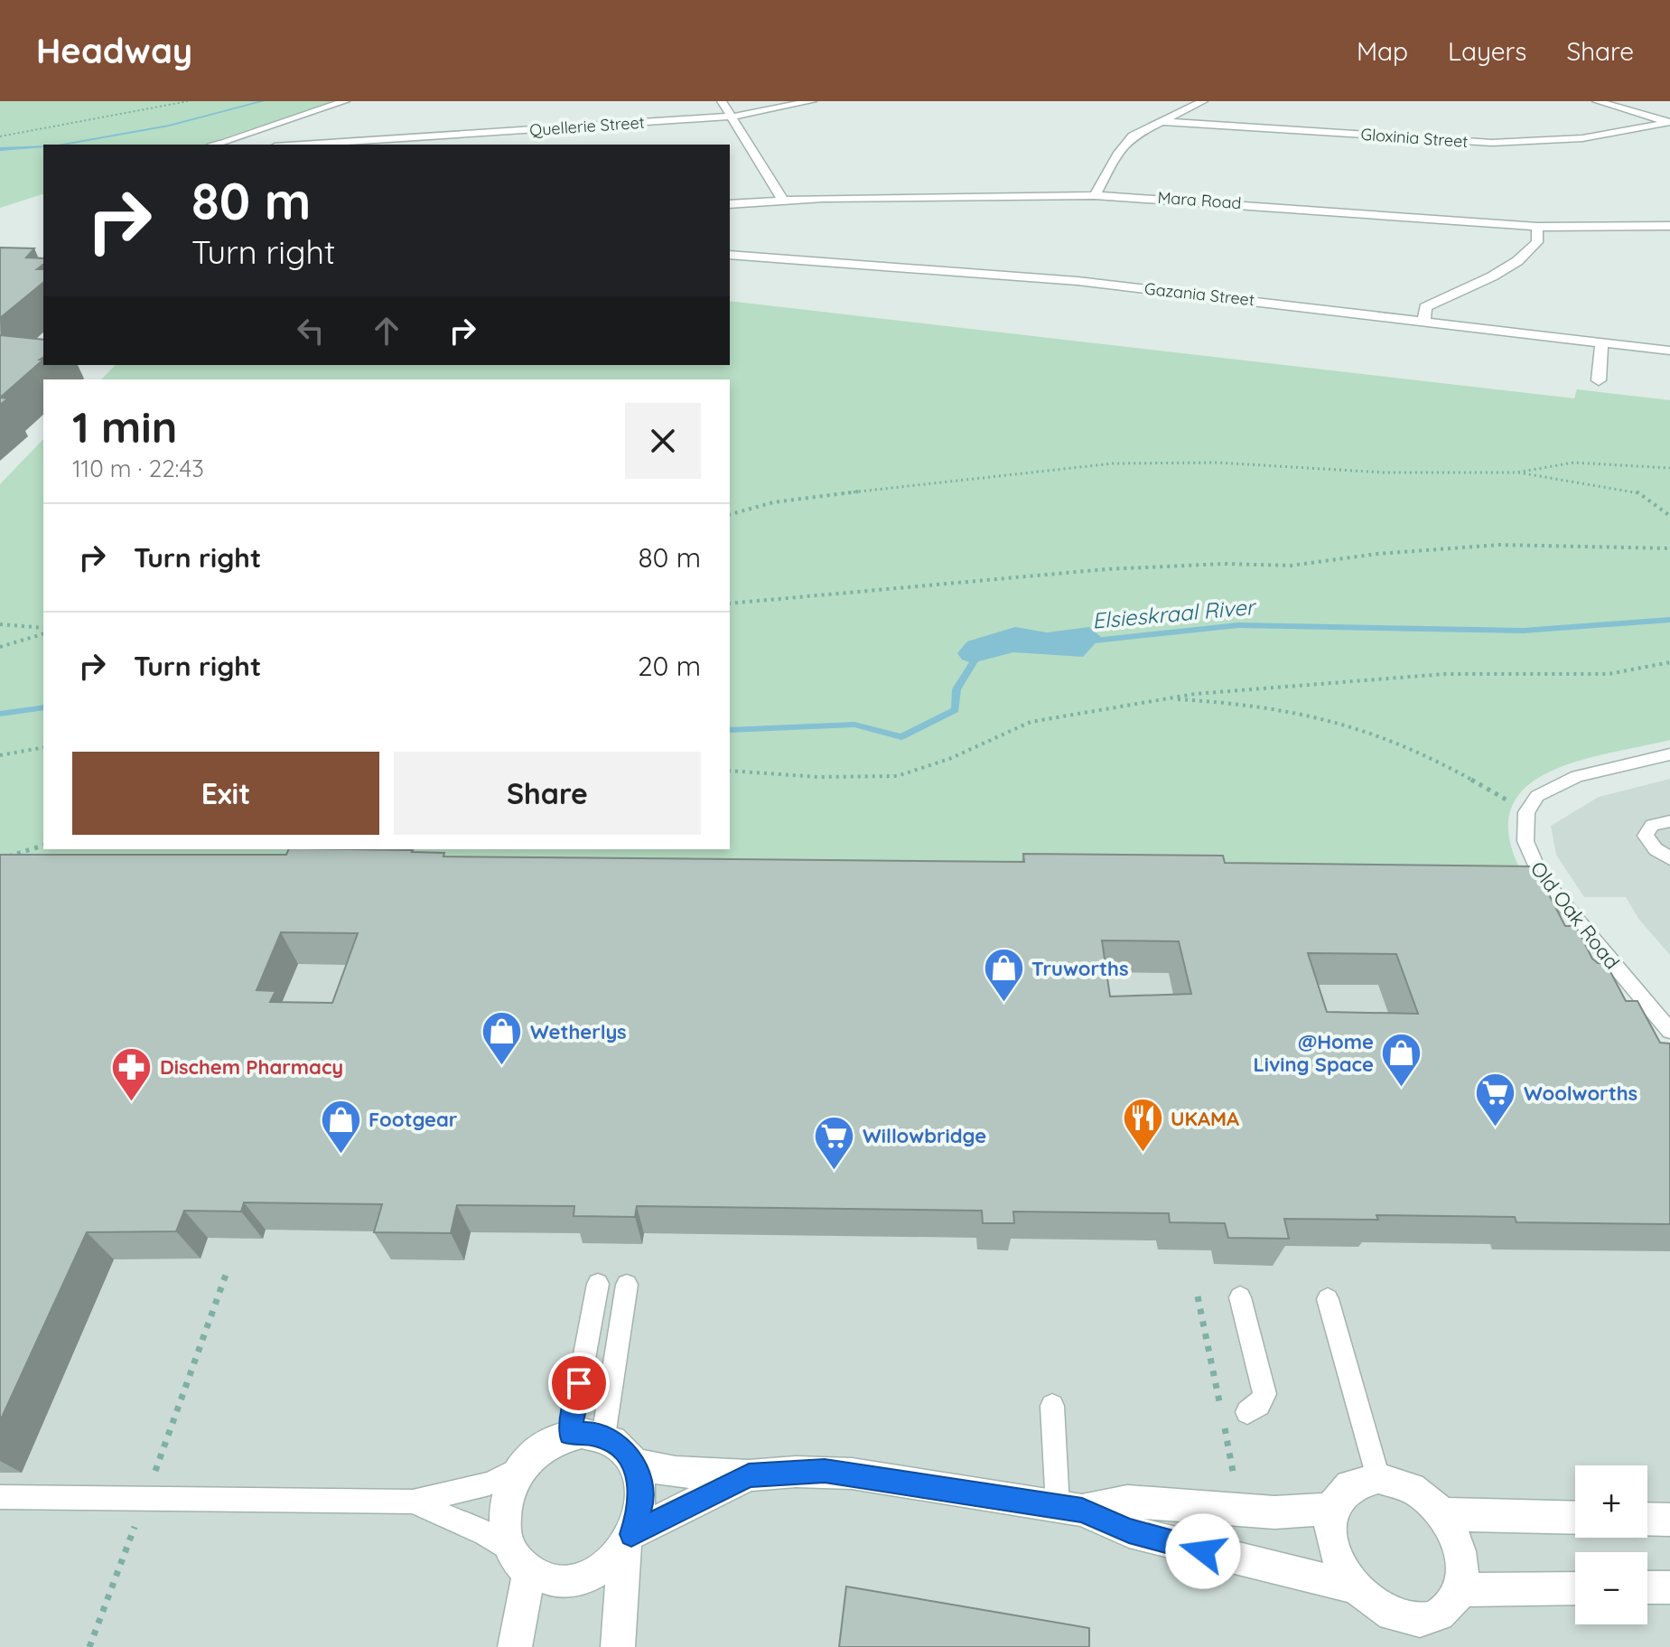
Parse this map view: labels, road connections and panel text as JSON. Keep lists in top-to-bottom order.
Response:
{
  "streets": {
    "street": [
      "Quellerie Street",
      "Gloxinia Street",
      "Mara Road",
      "Gazania Street"
    ],
    "lane": ["Old Oak Road"]
  },
  "water": ["Elsieskraal River"],
  "places": {
    "shop": [
      "Truworths",
      "Wetherlys",
      "@Home Living Space",
      "Footgear"
    ],
    "pharmacy": ["Dischem Pharmacy"],
    "supermarket": ["Woolworths", "Willowbridge"],
    "restaurant": ["UKAMA"]
  },
  "page": {
    "header": "Headway",
    "nav": ["Map", "Layers", "Share"],
    "turn": ["80 m", "Turn right"],
    "heading": ["1 min", "110 m · 22:43"],
    "list": [
      {
        "name": "Turn right",
        "value": "80 m"
      },
      {
        "name": "Turn right",
        "value": "20 m"
      }
    ],
    "buttons": ["Exit", "Share"],
    "map_buttons": ["+", "−"]
  }
}
